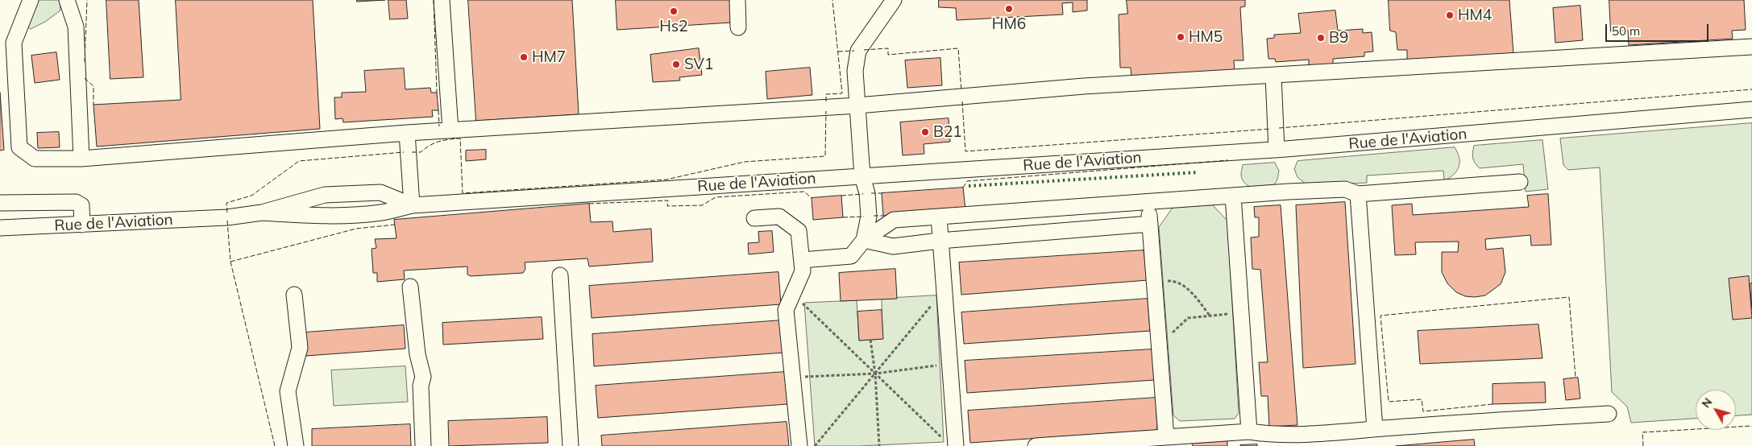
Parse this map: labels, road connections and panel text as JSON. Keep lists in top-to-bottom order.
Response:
{
  "streets": {
    "street": ["Rue de l'Aviation"]
  },
  "places": [
    "HM6",
    "Hs2",
    "HM4",
    "HM5",
    "B9",
    "HM7",
    "SV1",
    "B21"
  ],
  "scale_bar": "50 m",
  "north": "top left"
}
